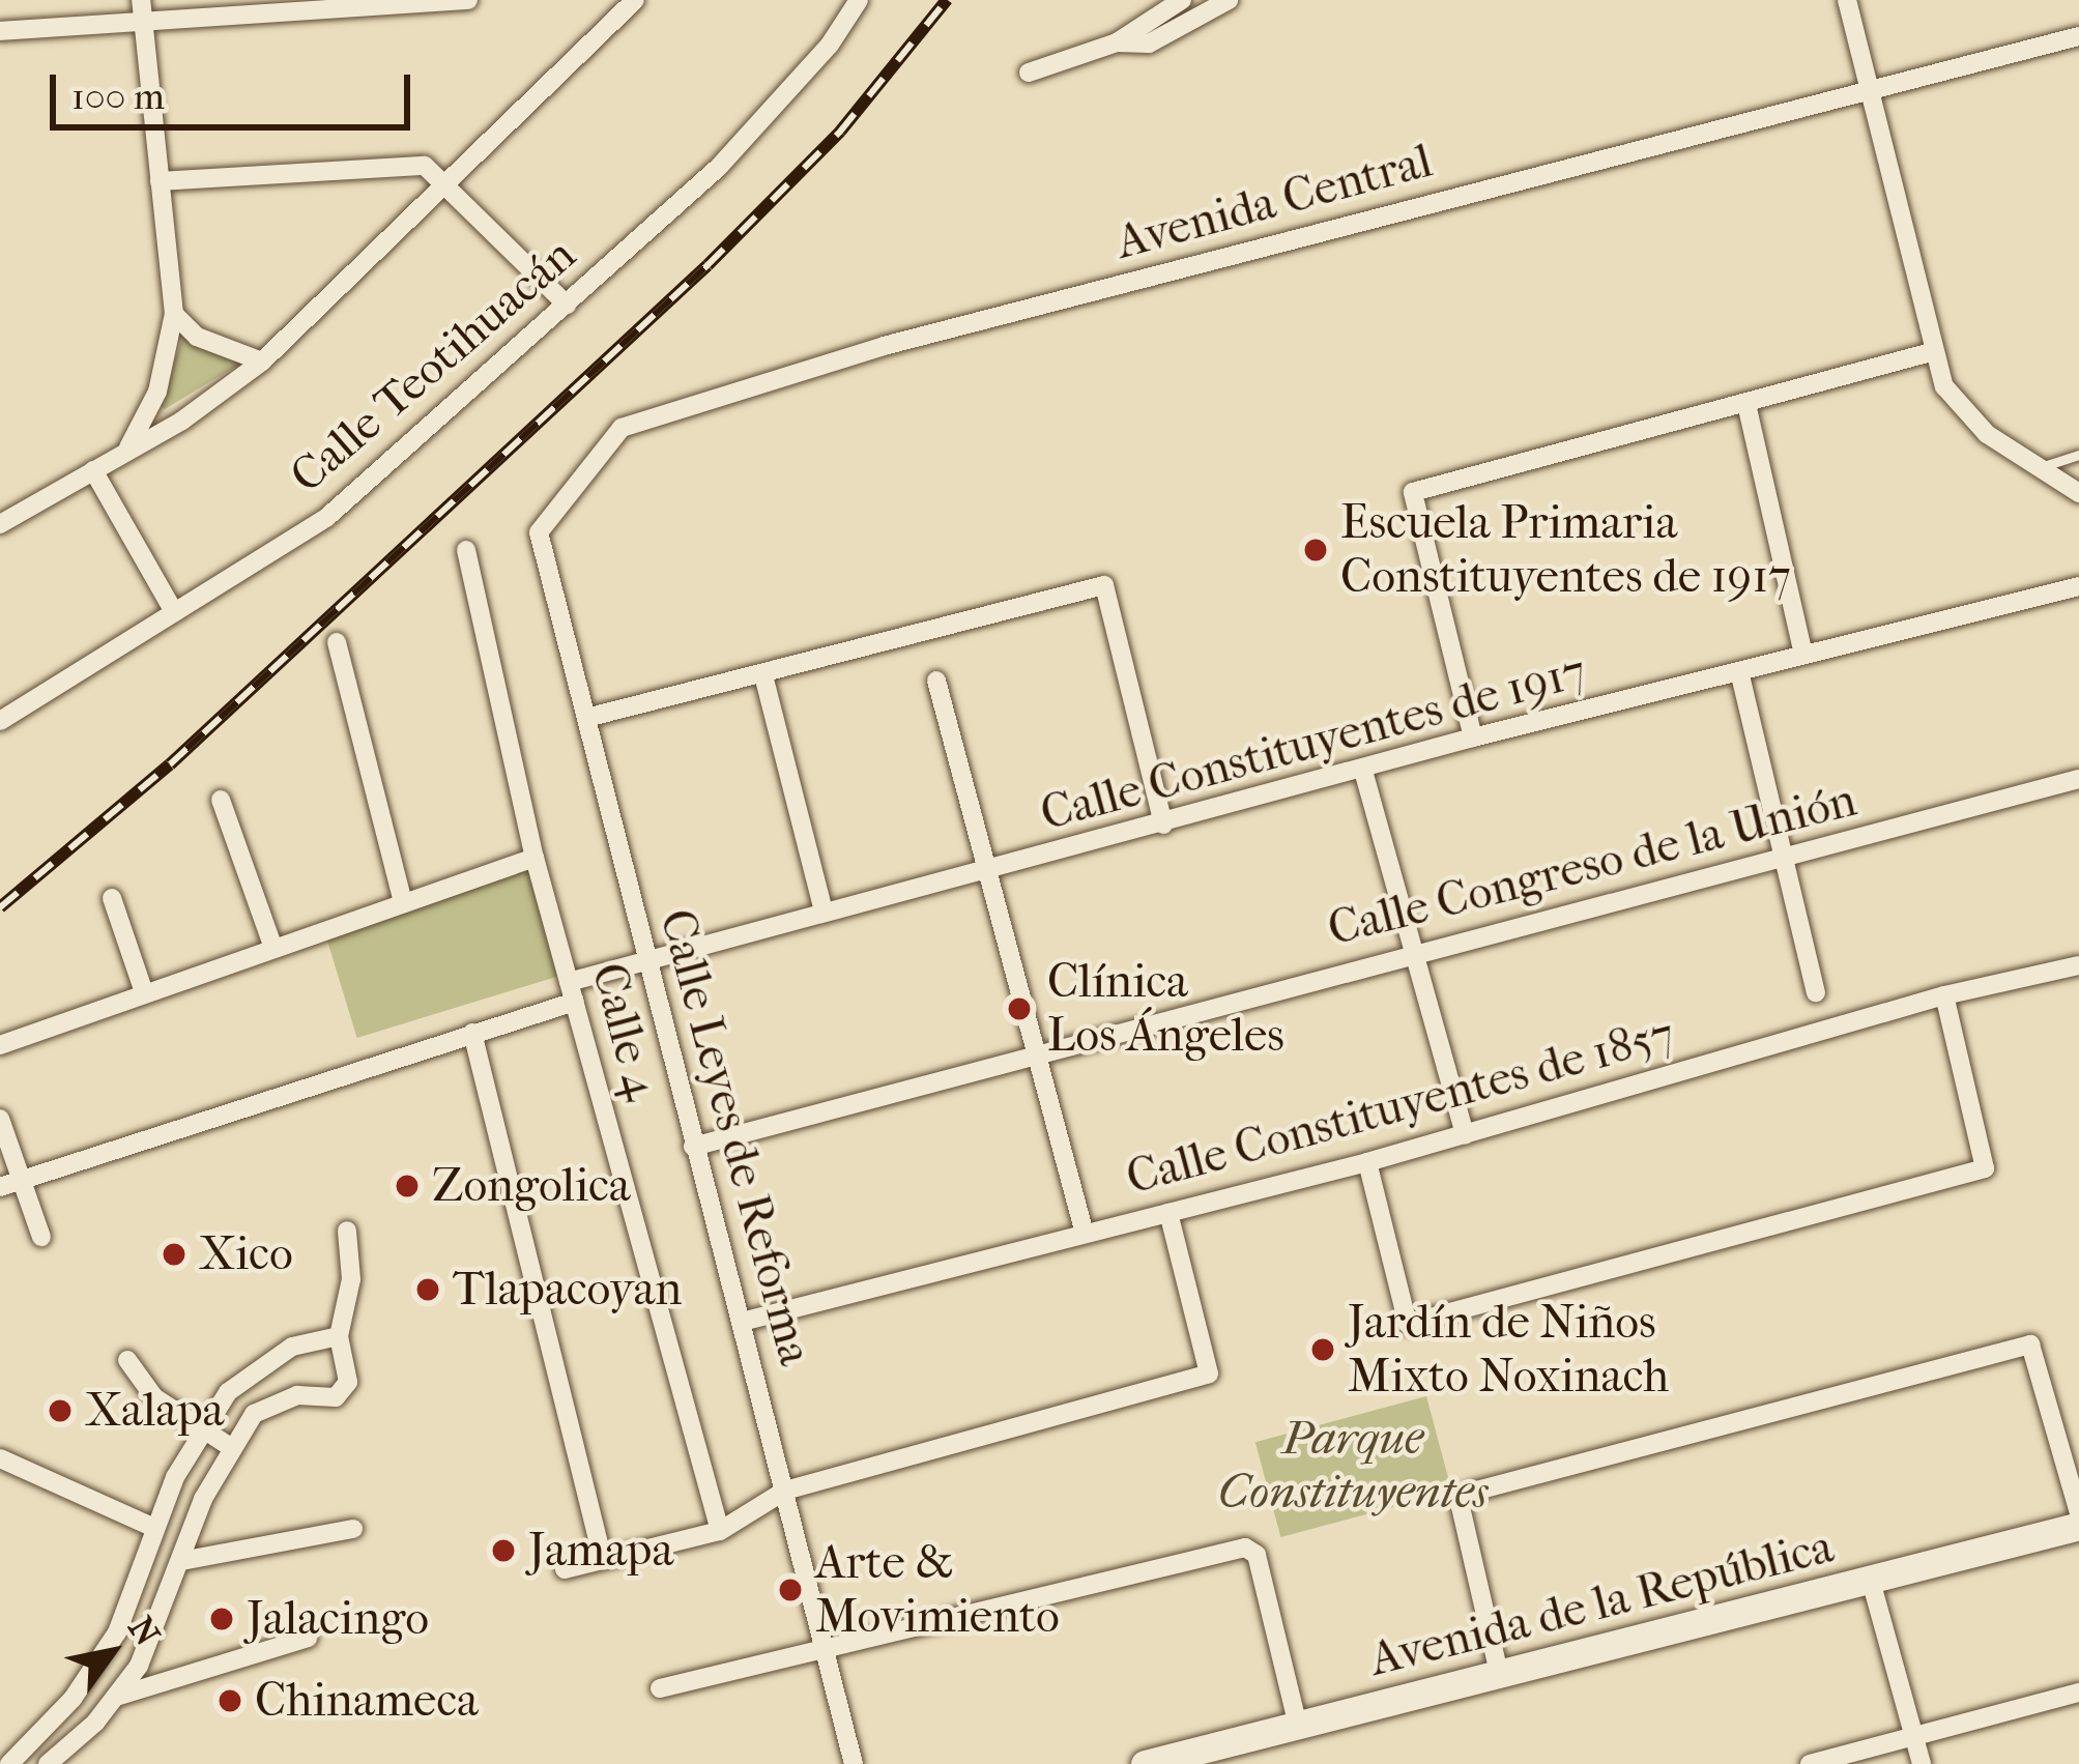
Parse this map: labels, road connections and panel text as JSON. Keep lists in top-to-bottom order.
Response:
{
  "streets": {
    "main road": ["Avenida de la República"],
    "street": [
      "Avenida Central",
      "Calle Teotihuacán",
      "Calle Constituyentes de 1917",
      "Calle Congreso de la Unión",
      "Calle 4",
      "Calle Constituyentes de 1857",
      "Calle Leyes de Reforma"
    ]
  },
  "crossings": [
    ["Avenida Central", "Calle Leyes de Reforma"],
    ["Calle Constituyentes de 1917", "Calle 4"],
    ["Calle Constituyentes de 1917", "Calle Leyes de Reforma"],
    ["Calle Congreso de la Unión", "Calle Leyes de Reforma"],
    ["Calle Constituyentes de 1857", "Calle Leyes de Reforma"]
  ],
  "parks": ["Parque Constituyentes"],
  "places": [
    "Escuela Primaria Constituyentes de 1917",
    "Clínica Los Ángeles",
    "Zongolica",
    "Xico",
    "Tlapacoyan",
    "Jardín de Niños Mixto Noxinach",
    "Xalapa",
    "Jamapa",
    "Arte & Movimiento",
    "Jalacingo",
    "Chinameca"
  ],
  "scale_bar": "100 m",
  "north": "top right"
}
